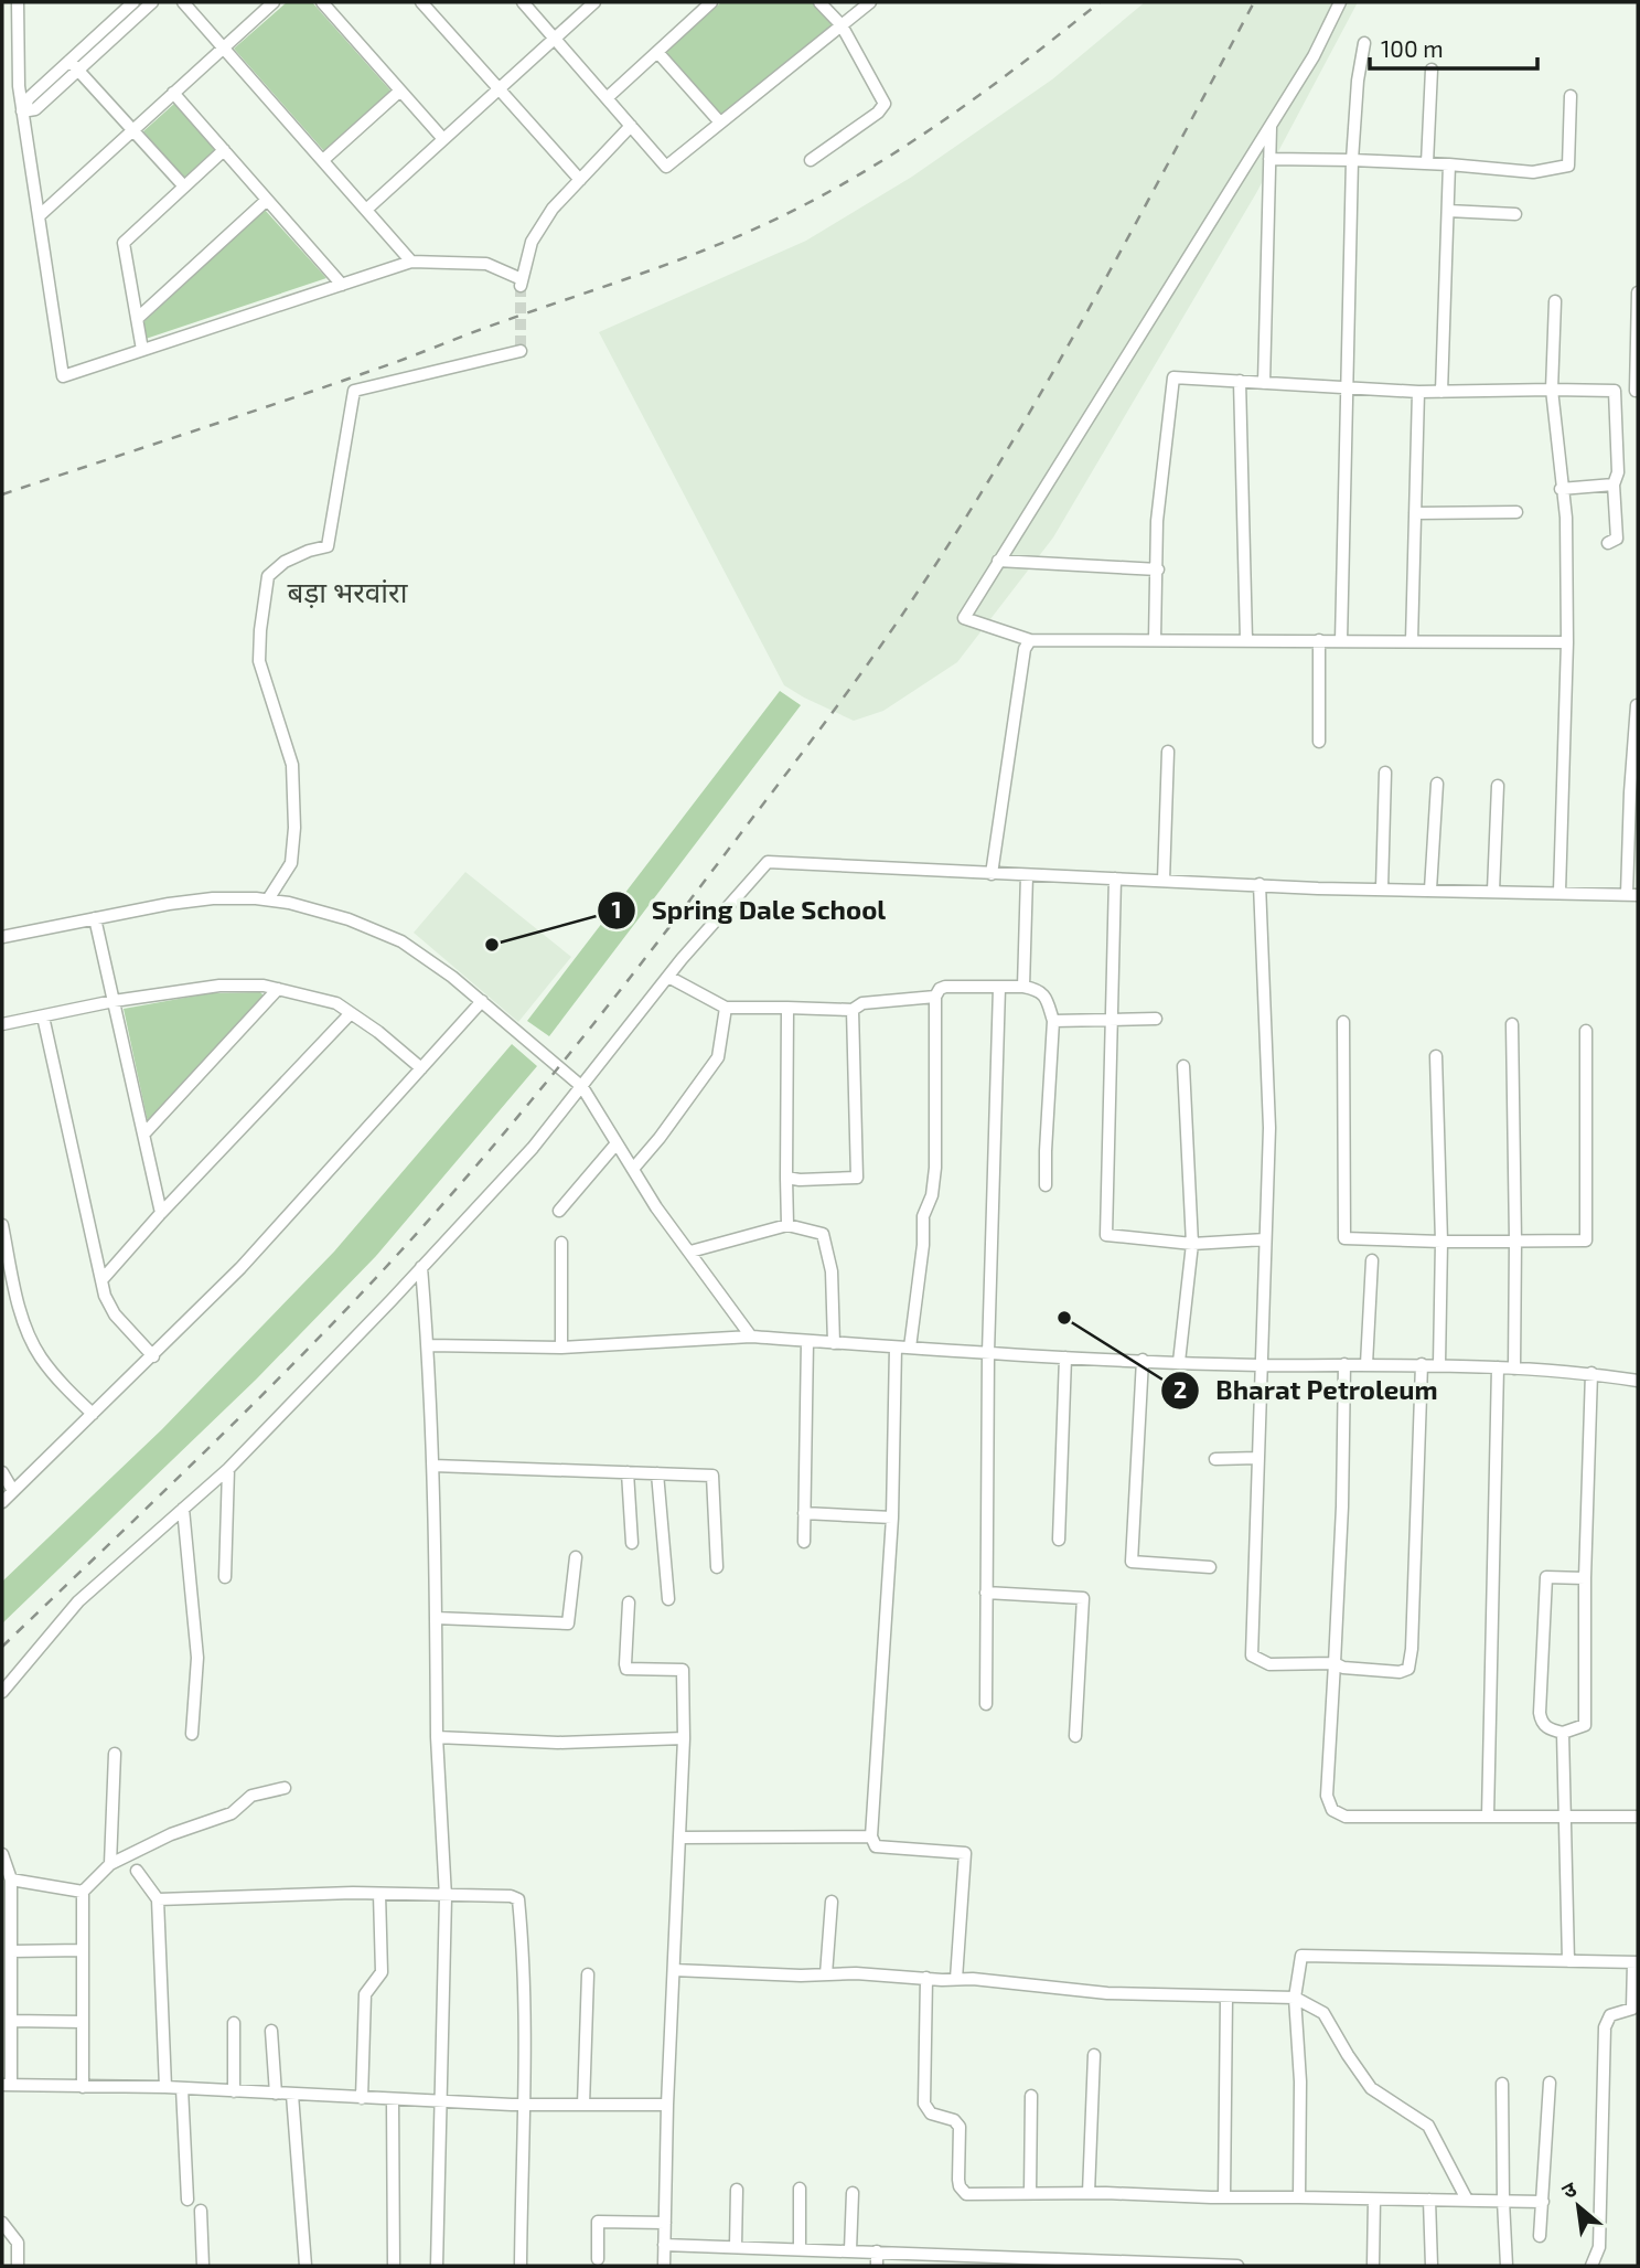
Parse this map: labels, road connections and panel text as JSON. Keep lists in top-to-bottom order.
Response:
{
  "districts": ["बड़ा भरवांरा"],
  "places": ["Spring Dale School", "Bharat Petroleum"],
  "scale_bar": "100 m",
  "north": "top left"
}
